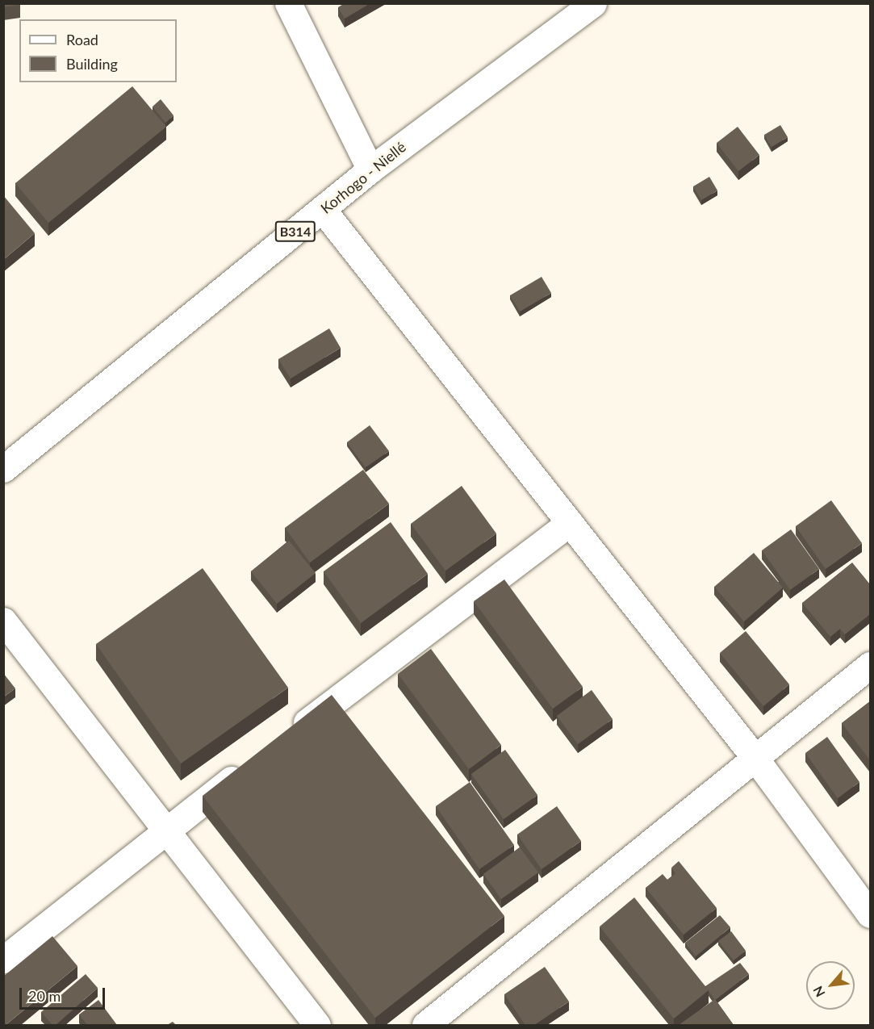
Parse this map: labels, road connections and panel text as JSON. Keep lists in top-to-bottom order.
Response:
{
  "streets": {
    "street": ["Korhogo - Niellé", "B314"]
  },
  "legend": ["Road", "Building"],
  "scale_bar": "20 m",
  "north": "bottom left"
}
